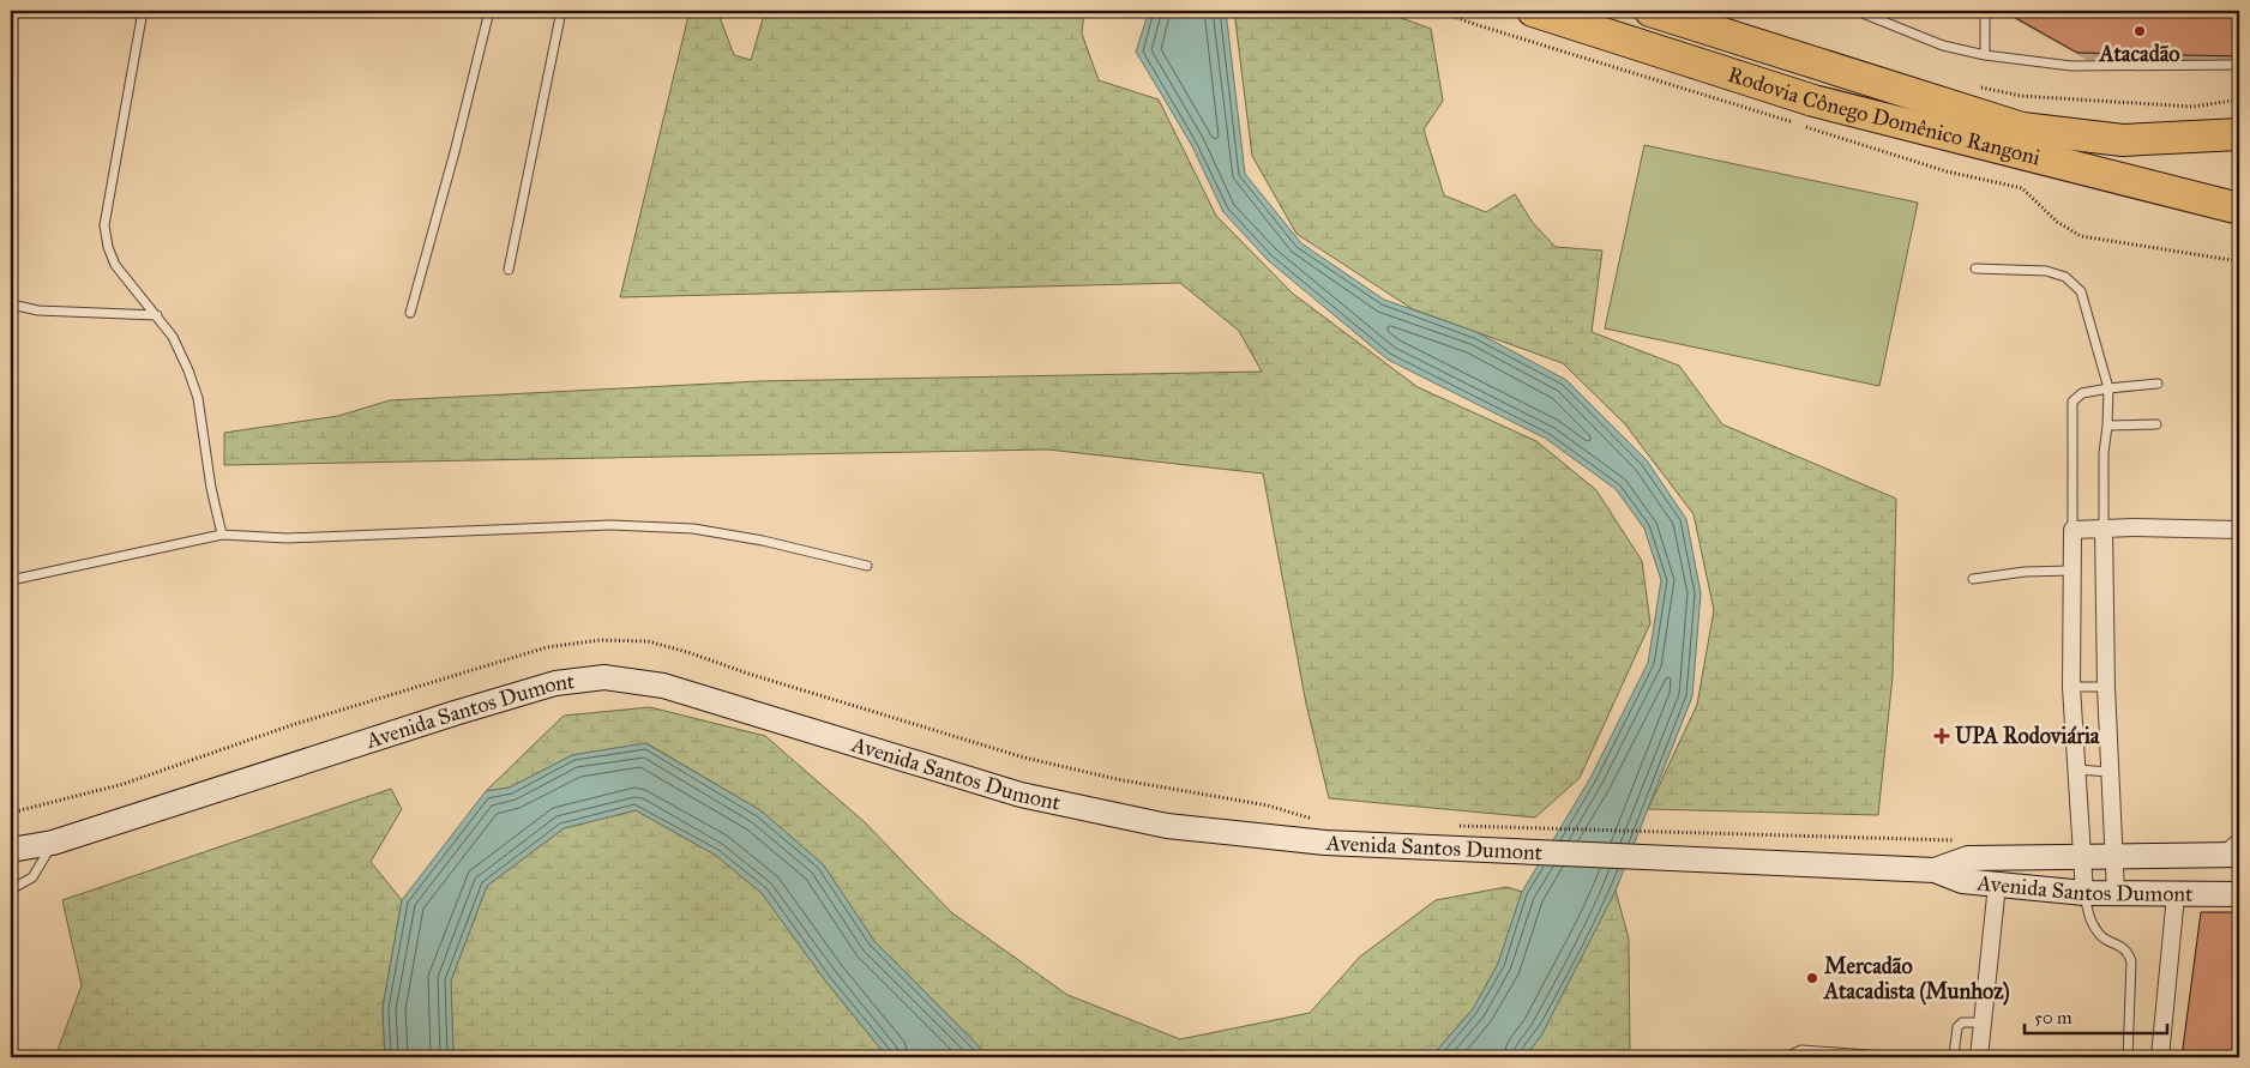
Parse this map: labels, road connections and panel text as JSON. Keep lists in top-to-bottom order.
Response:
{
  "streets": {
    "highway": ["Rodovia Cônego Domênico Rangoni"],
    "main road": ["Avenida Santos Dumont"]
  },
  "places": {
    "other": ["Atacadão", "Mercadão Atacadista (Munhoz)"],
    "health": ["UPA Rodoviária"]
  },
  "scale_bar": "50 m"
}
